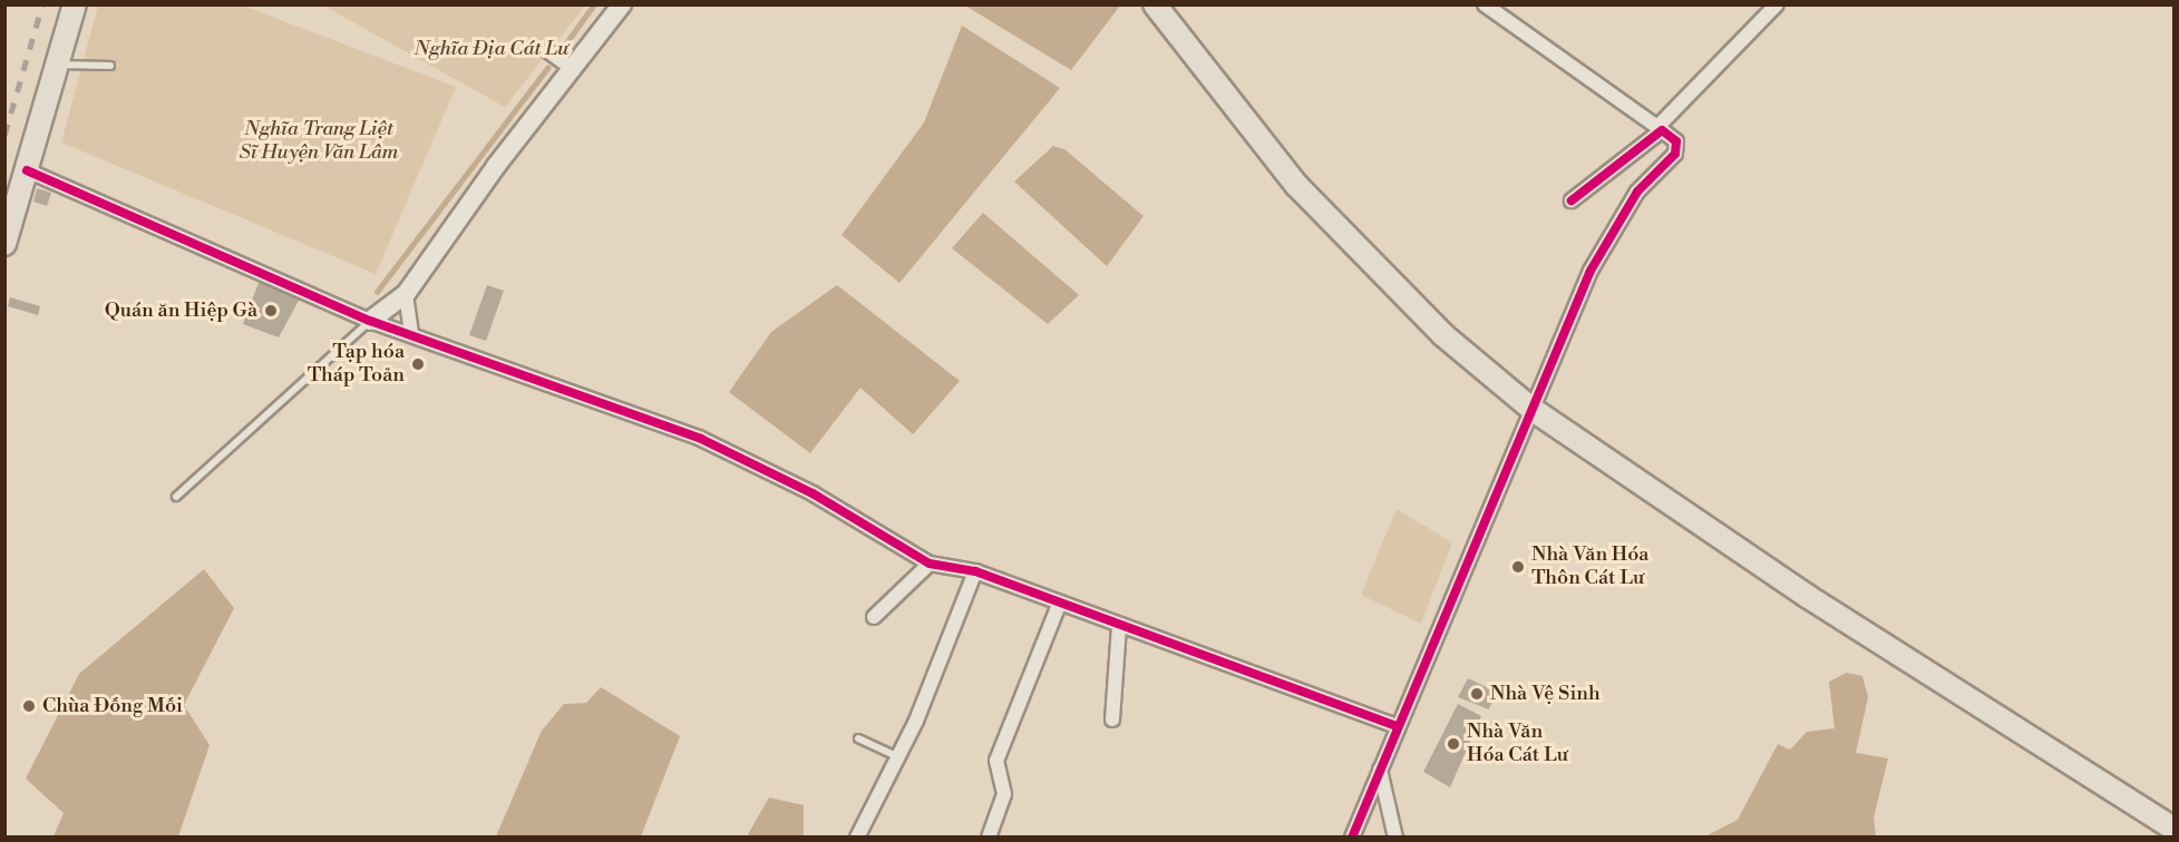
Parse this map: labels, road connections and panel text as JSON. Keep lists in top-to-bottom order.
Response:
{
  "parks": ["Nghĩa Địa Cát Lư", "Nghĩa Trang Liệt Sĩ Huyện Văn Lâm"],
  "places": [
    "Quán ăn Hiệp Gà",
    "Tạp hóa Tháp Toản",
    "Nhà Văn Hóa Thôn Cát Lư",
    "Nhà Vệ Sinh",
    "Chùa Đống Mối",
    "Nhà Văn Hóa Cát Lư"
  ]
}
